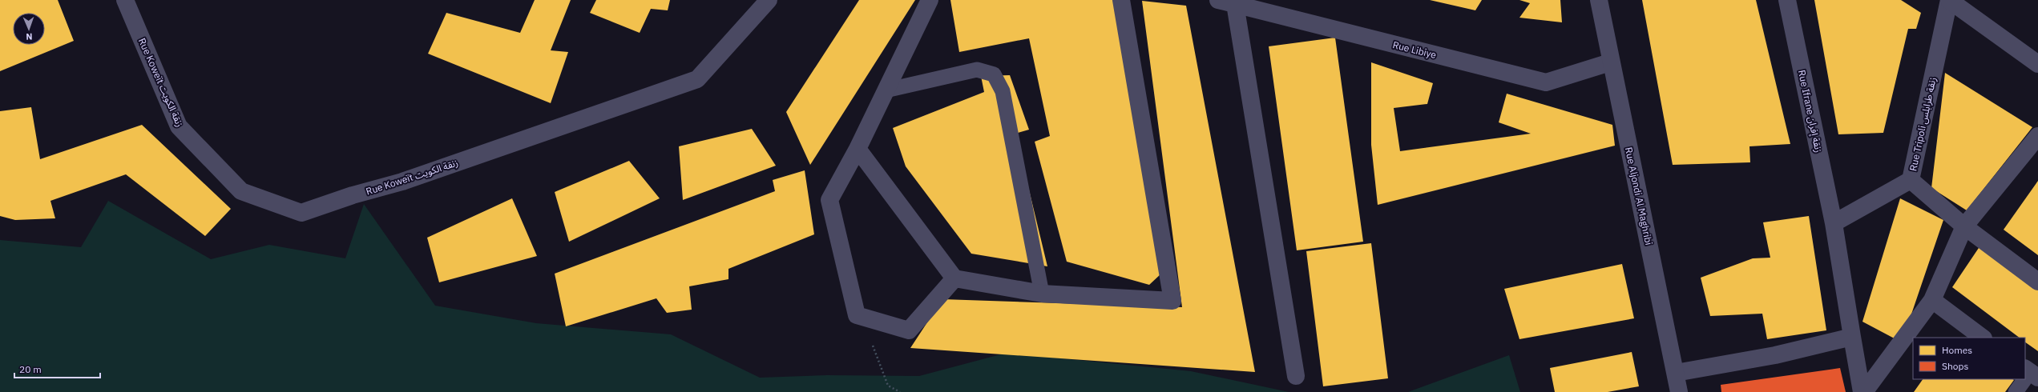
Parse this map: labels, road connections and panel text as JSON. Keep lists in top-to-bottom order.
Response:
{
  "streets": {
    "street": [
      "Rue Libiye",
      "Rue Koweït زنقة الكويت",
      "Rue Ifrane زنقة إفران",
      "Rue Tripoli زنقة طرابلس",
      "Rue Aljondi Al Maghribi"
    ]
  },
  "crossings": [
    ["Rue Libiye", "Rue Aljondi Al Maghribi"],
    ["Rue Ifrane زنقة إفران", "Rue Tripoli زنقة طرابلس"]
  ],
  "legend": ["Homes", "Shops"],
  "scale_bar": "20 m",
  "north": "bottom"
}
